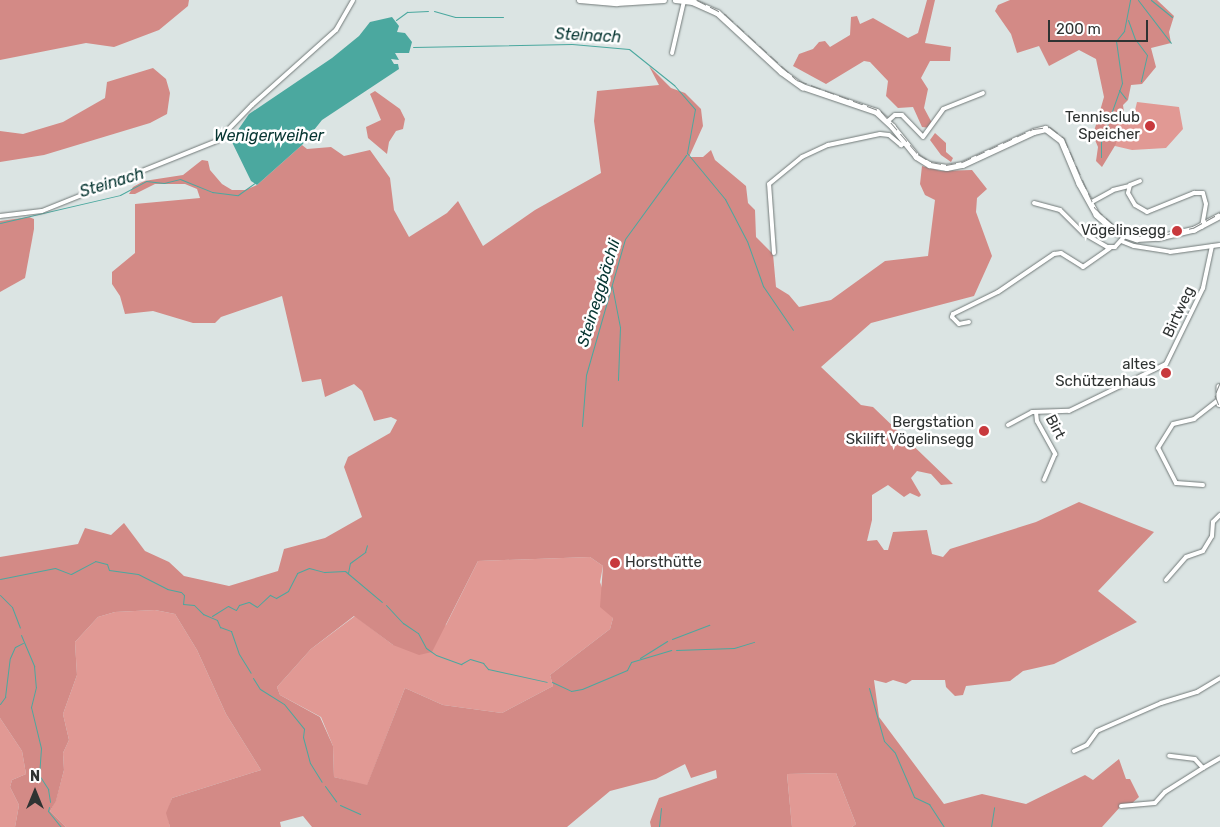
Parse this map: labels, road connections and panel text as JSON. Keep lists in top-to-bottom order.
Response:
{
  "streets": {
    "street": ["Birtweg", "Birt"]
  },
  "crossings": [
    ["Birtweg", "Birt"]
  ],
  "water": ["Steinach", "Wenigerweiher", "Steineggbächli"],
  "places": [
    "Tennisclub Speicher",
    "Vögelinsegg",
    "altes Schützenhaus",
    "Bergstation Skilift Vögelinsegg",
    "Horsthütte"
  ],
  "scale_bar": "200 m",
  "north": "top"
}
